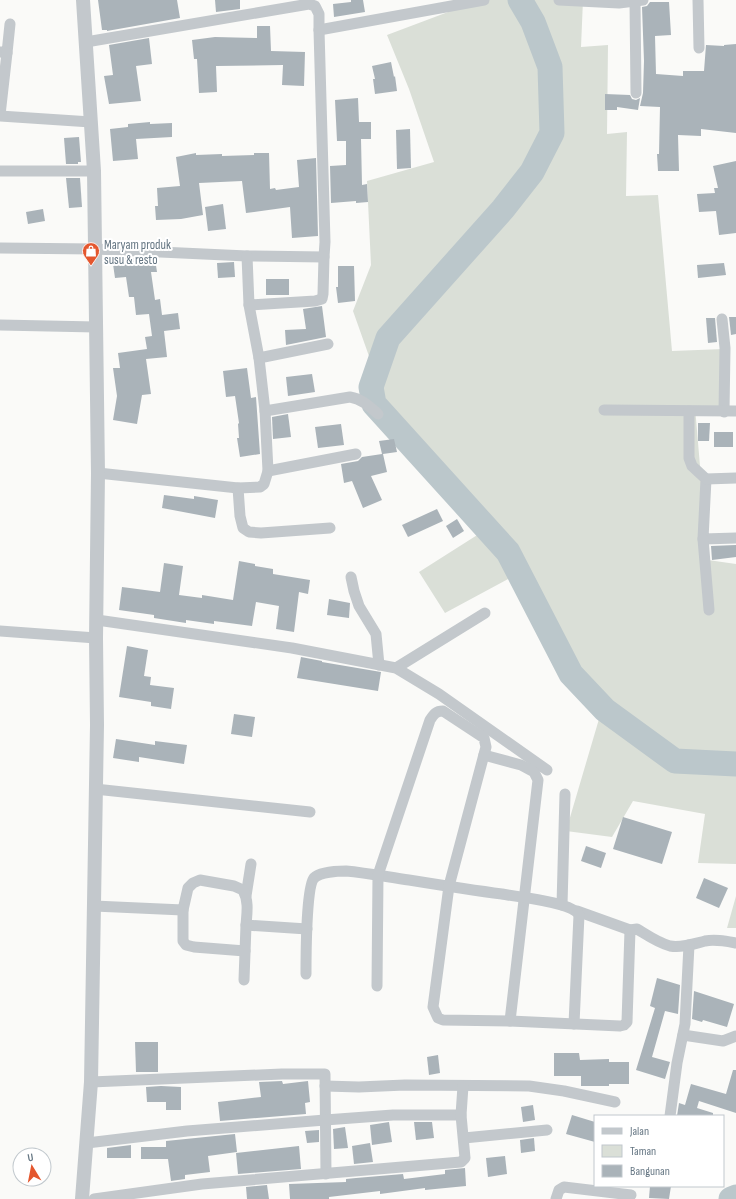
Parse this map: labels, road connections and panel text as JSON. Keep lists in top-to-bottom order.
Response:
{
  "places": {
    "shop": ["Maryam produk susu & resto"]
  },
  "legend": ["Jalan", "Taman", "Bangunan"],
  "north": "top"
}
